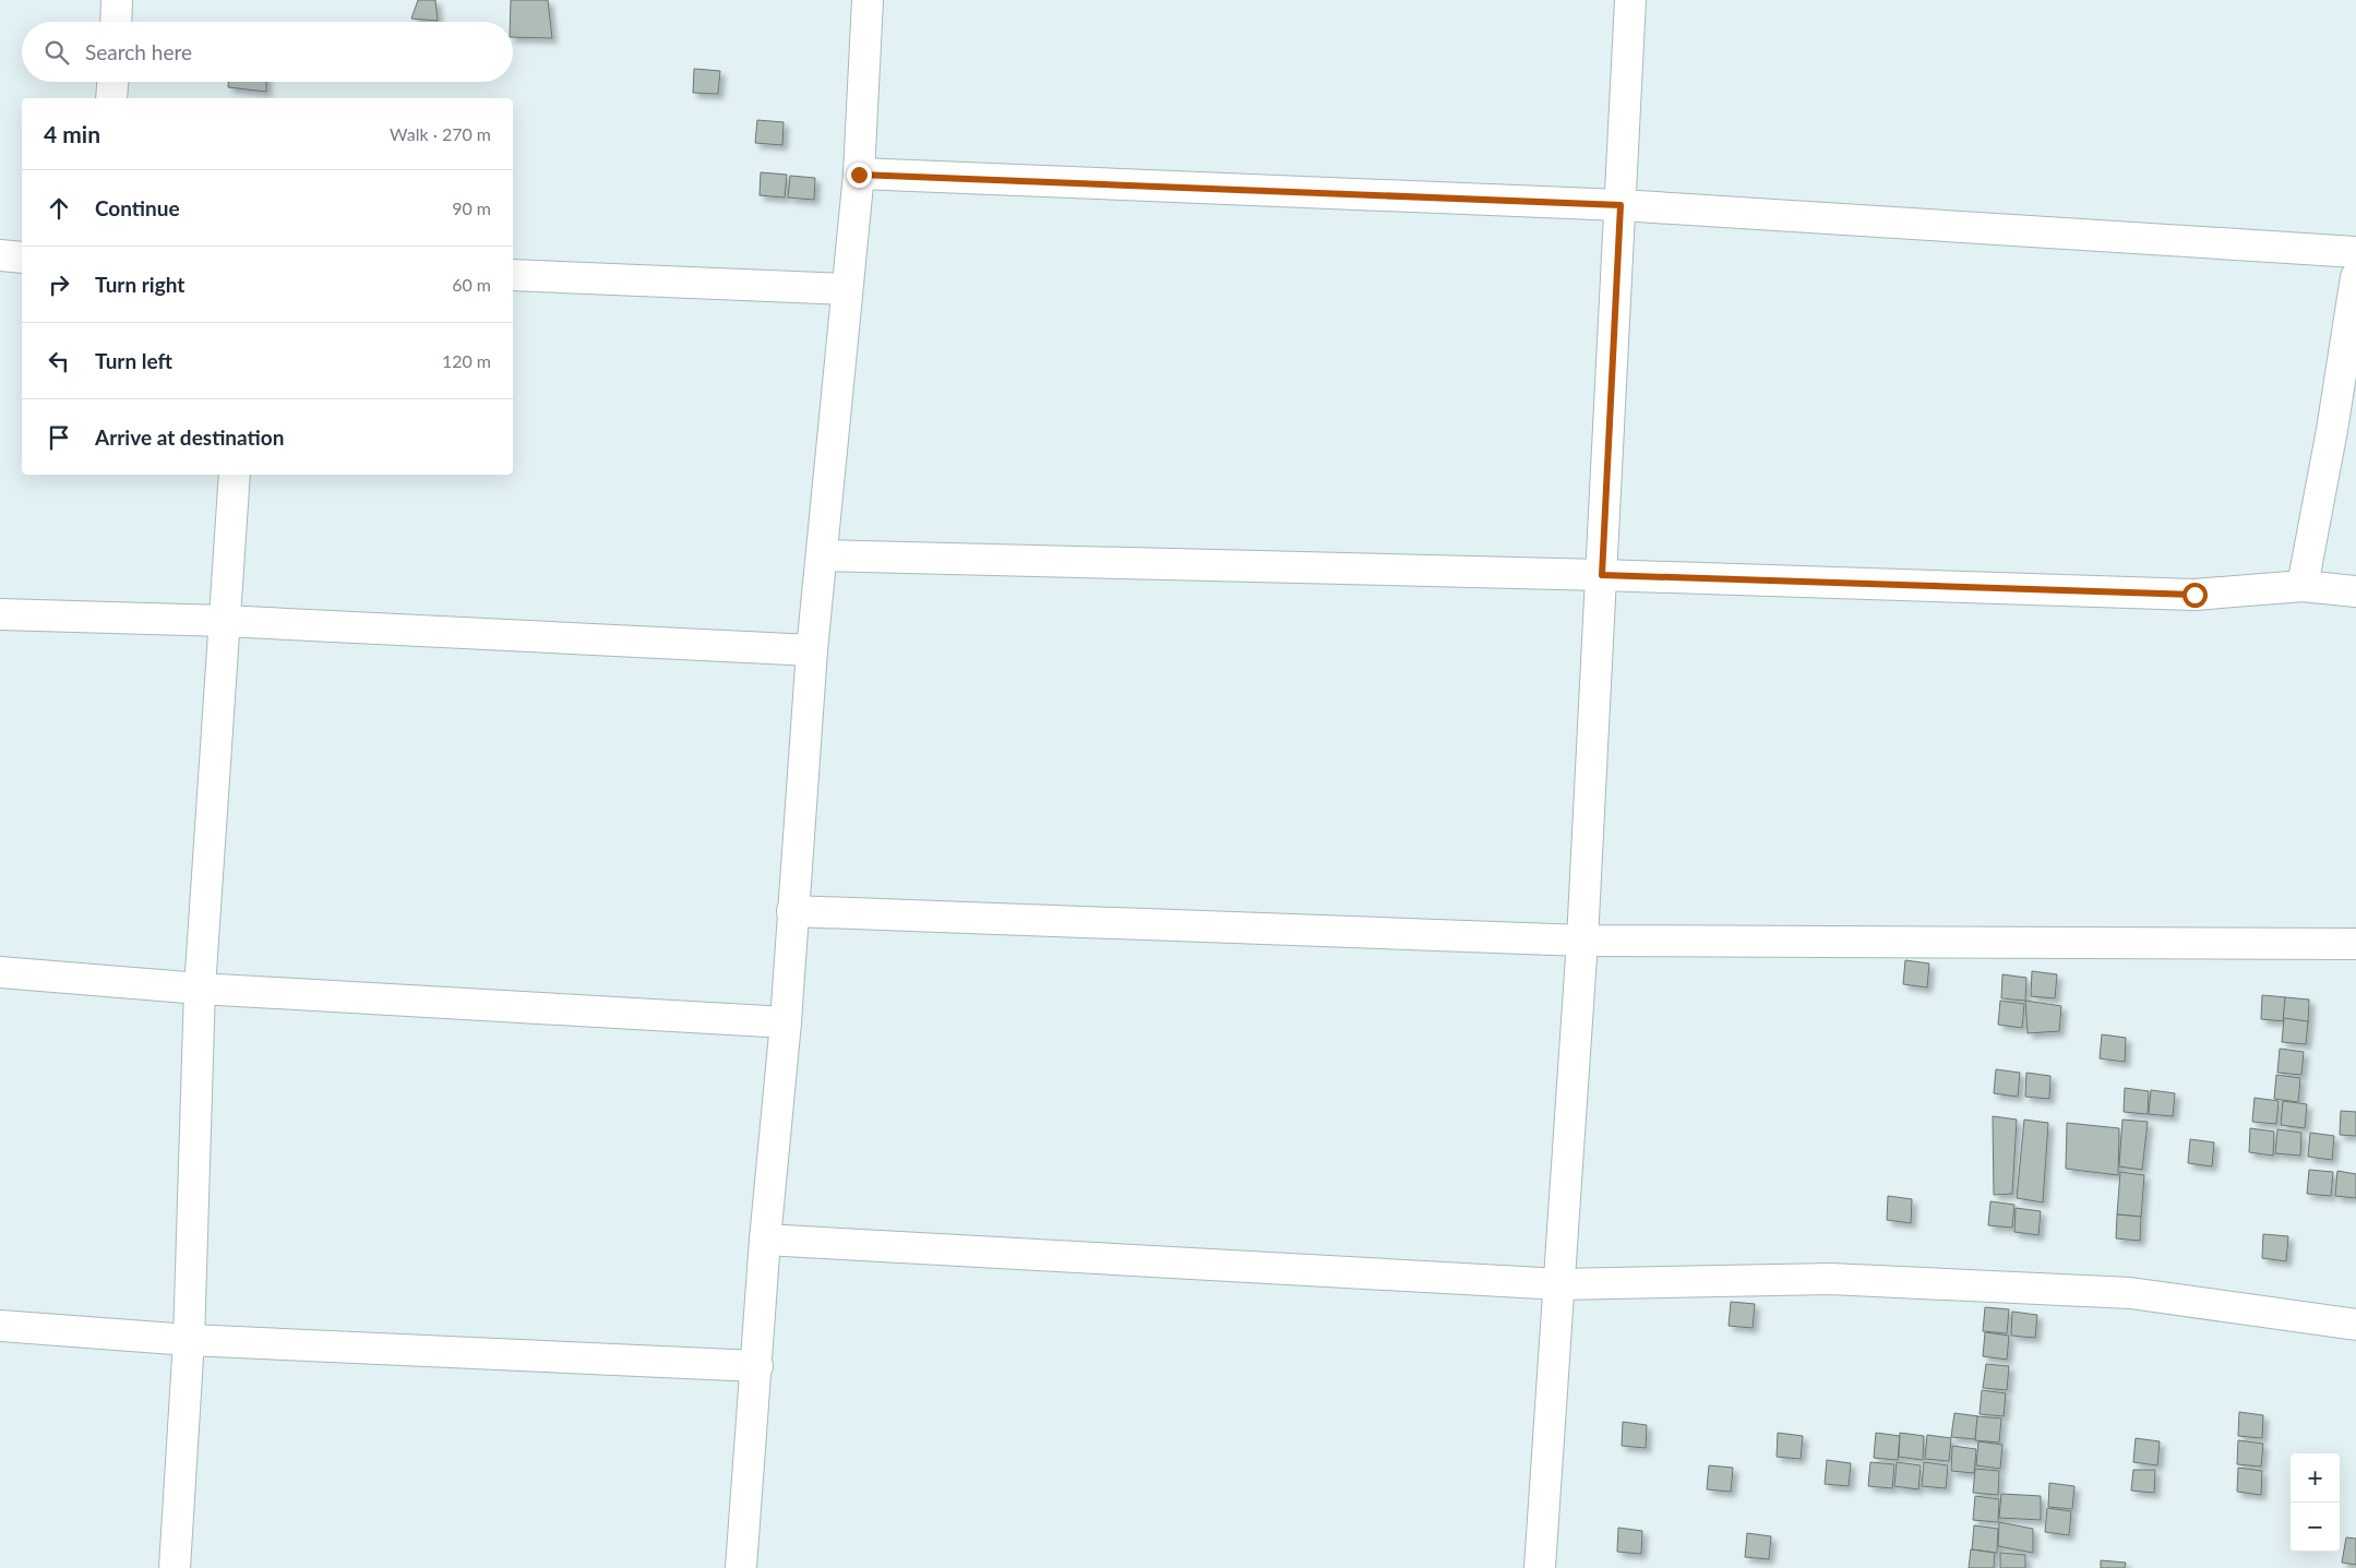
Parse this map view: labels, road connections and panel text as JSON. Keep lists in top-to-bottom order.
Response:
{
  "page": {
    "search": "Search here",
    "heading": ["4 min", "Walk · 270 m"],
    "list": [
      ["Continue", "90 m"],
      ["Turn right", "60 m"],
      ["Turn left", "120 m"],
      "Arrive at destination"
    ],
    "map_buttons": ["+", "−"]
  }
}
